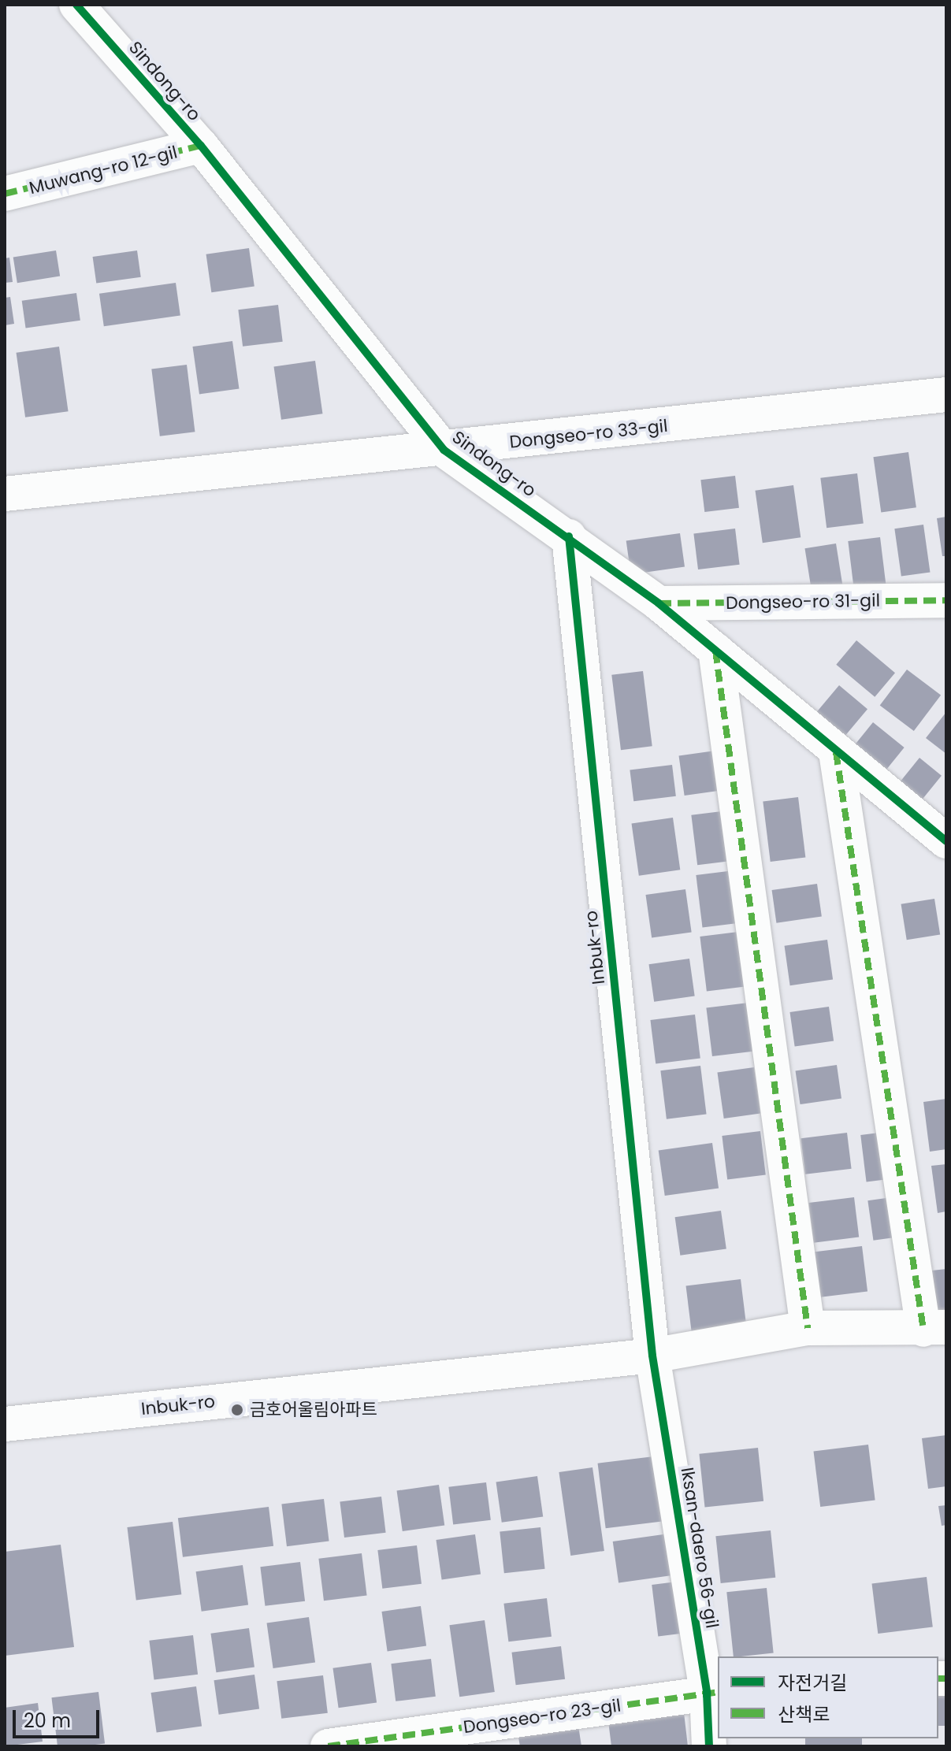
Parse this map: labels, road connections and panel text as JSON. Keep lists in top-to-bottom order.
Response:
{
  "streets": {
    "street": [
      "Sindong-ro",
      "Muwang-ro 12-gil",
      "Dongseo-ro 33-gil",
      "Dongseo-ro 31-gil",
      "Inbuk-ro",
      "Iksan-daero 56-gil",
      "Dongseo-ro 23-gil"
    ]
  },
  "crossings": [
    ["Sindong-ro", "Muwang-ro 12-gil"],
    ["Sindong-ro", "Dongseo-ro 33-gil"],
    ["Sindong-ro", "Dongseo-ro 31-gil"],
    ["Sindong-ro", "Inbuk-ro"],
    ["Inbuk-ro", "Iksan-daero 56-gil"],
    ["Iksan-daero 56-gil", "Dongseo-ro 23-gil"]
  ],
  "places": ["금호어울림아파트"],
  "legend": ["자전거길", "산책로"],
  "scale_bar": "20 m"
}
